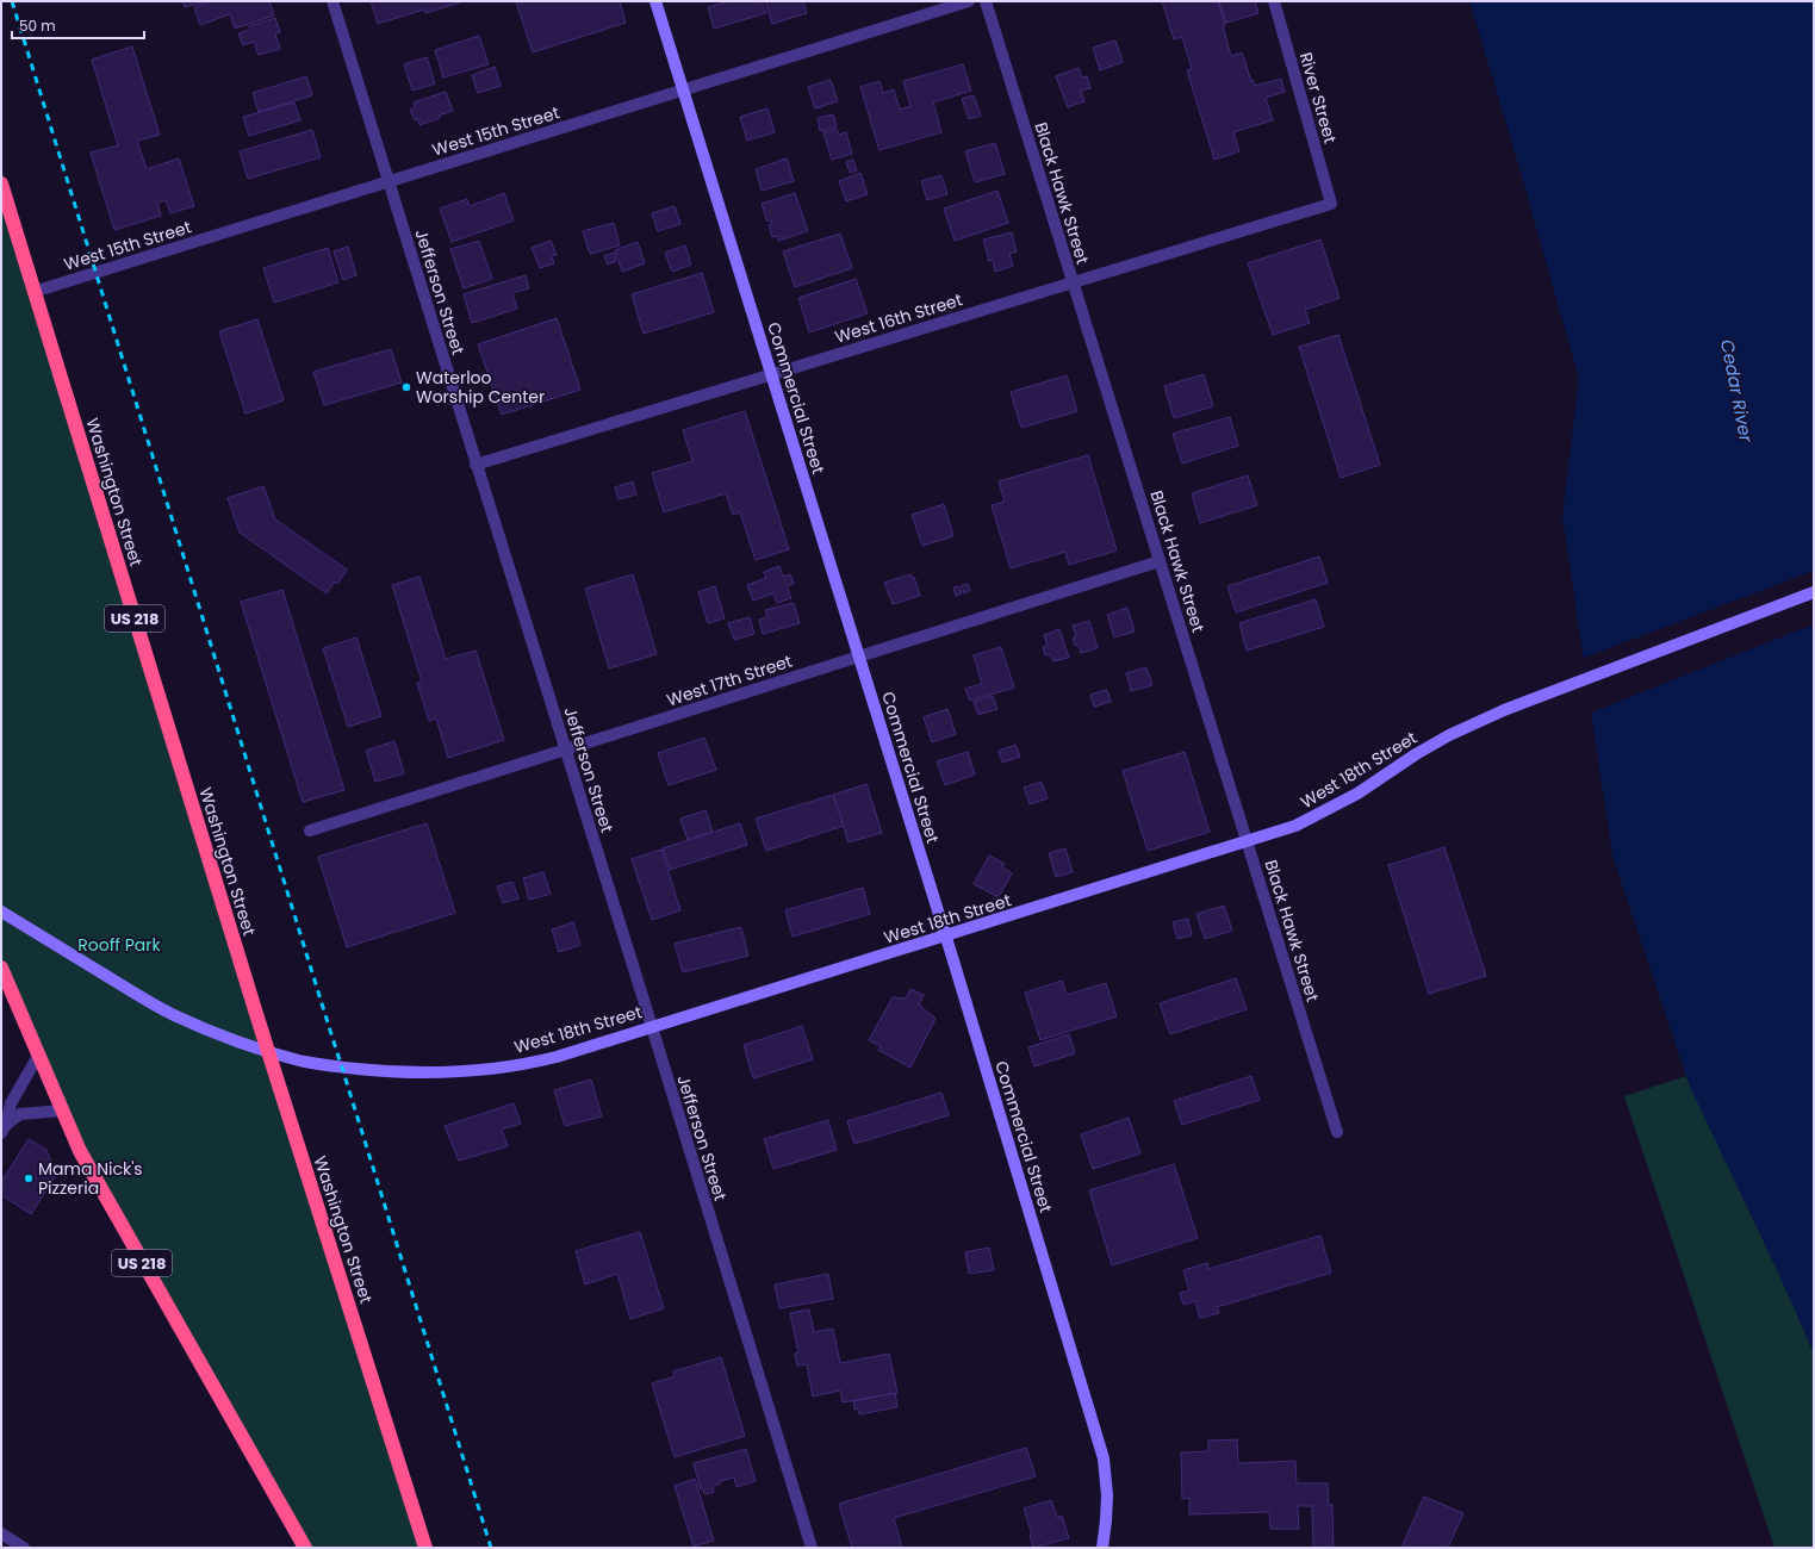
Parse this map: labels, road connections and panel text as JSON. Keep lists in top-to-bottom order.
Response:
{
  "streets": {
    "highway": ["Washington Street", "US 218"],
    "main road": ["Commercial Street", "West 18th Street"],
    "street": [
      "River Street",
      "West 15th Street",
      "Black Hawk Street",
      "Jefferson Street",
      "West 16th Street",
      "West 17th Street"
    ]
  },
  "crossings": [
    ["River Street", "West 16th Street"],
    ["West 15th Street", "Jefferson Street"],
    ["West 15th Street", "Commercial Street"],
    ["West 15th Street", "Washington Street"],
    ["Black Hawk Street", "West 16th Street"],
    ["Black Hawk Street", "West 17th Street"],
    ["Black Hawk Street", "West 18th Street"],
    ["Jefferson Street", "West 16th Street"],
    ["Jefferson Street", "West 17th Street"],
    ["Jefferson Street", "West 18th Street"],
    ["West 16th Street", "Commercial Street"],
    ["Commercial Street", "West 17th Street"],
    ["Commercial Street", "West 18th Street"],
    ["Washington Street", "West 18th Street"]
  ],
  "water": ["Cedar River"],
  "parks": ["Rooff Park"],
  "places": ["Waterloo Worship Center", "Mama Nick's Pizzeria"],
  "scale_bar": "50 m"
}
